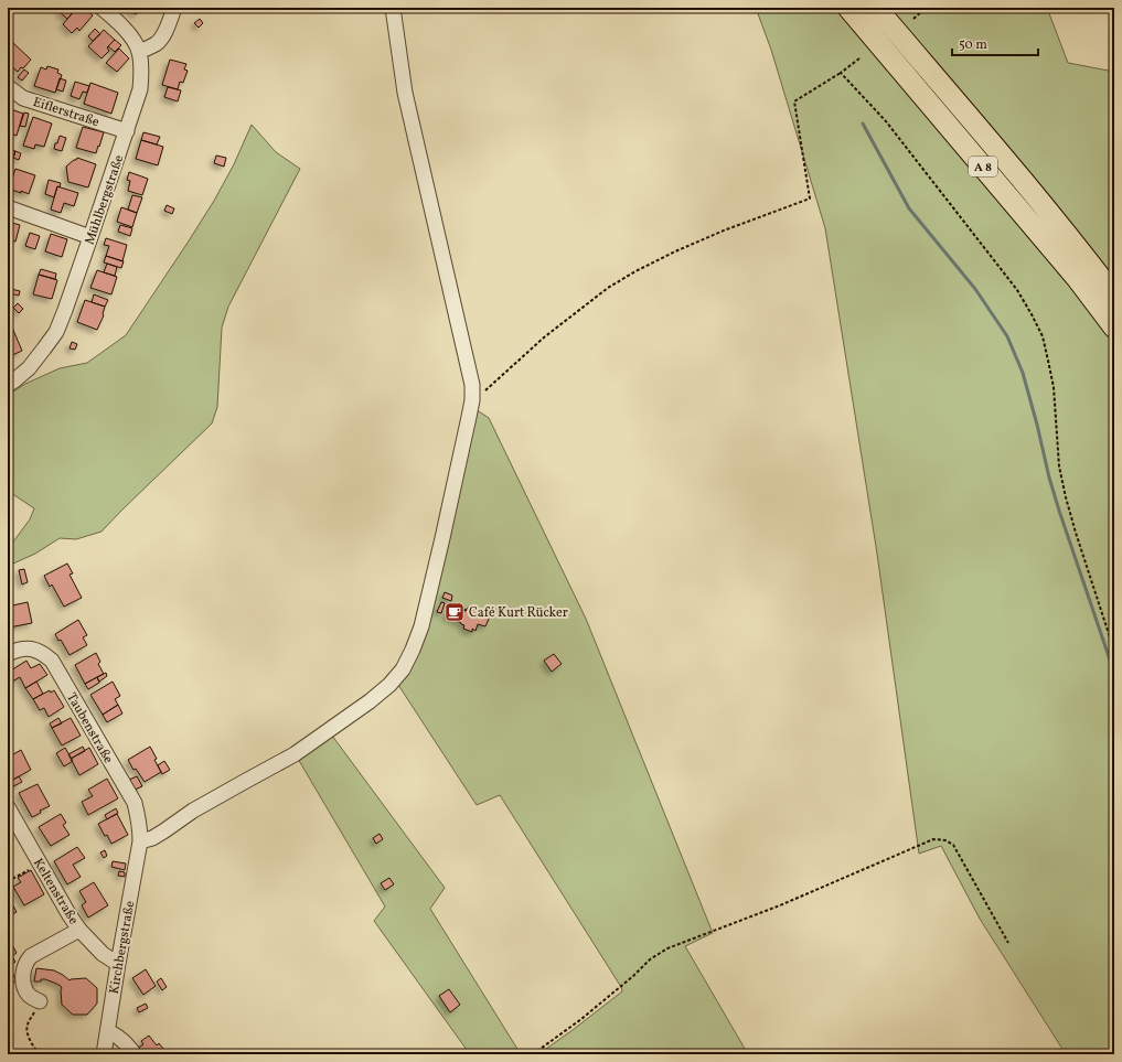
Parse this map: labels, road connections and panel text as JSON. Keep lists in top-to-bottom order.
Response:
{
  "streets": {
    "highway": ["A 8"],
    "street": [
      "Eiflerstraße",
      "Mühlbergstraße",
      "Taubenstraße",
      "Keltenstraße",
      "Kirchbergstraße"
    ]
  },
  "crossings": [
    ["Eiflerstraße", "Mühlbergstraße"],
    ["Taubenstraße", "Kirchbergstraße"],
    ["Keltenstraße", "Kirchbergstraße"]
  ],
  "places": {
    "cafe": ["Café Kurt Rücker"]
  },
  "scale_bar": "50 m"
}
